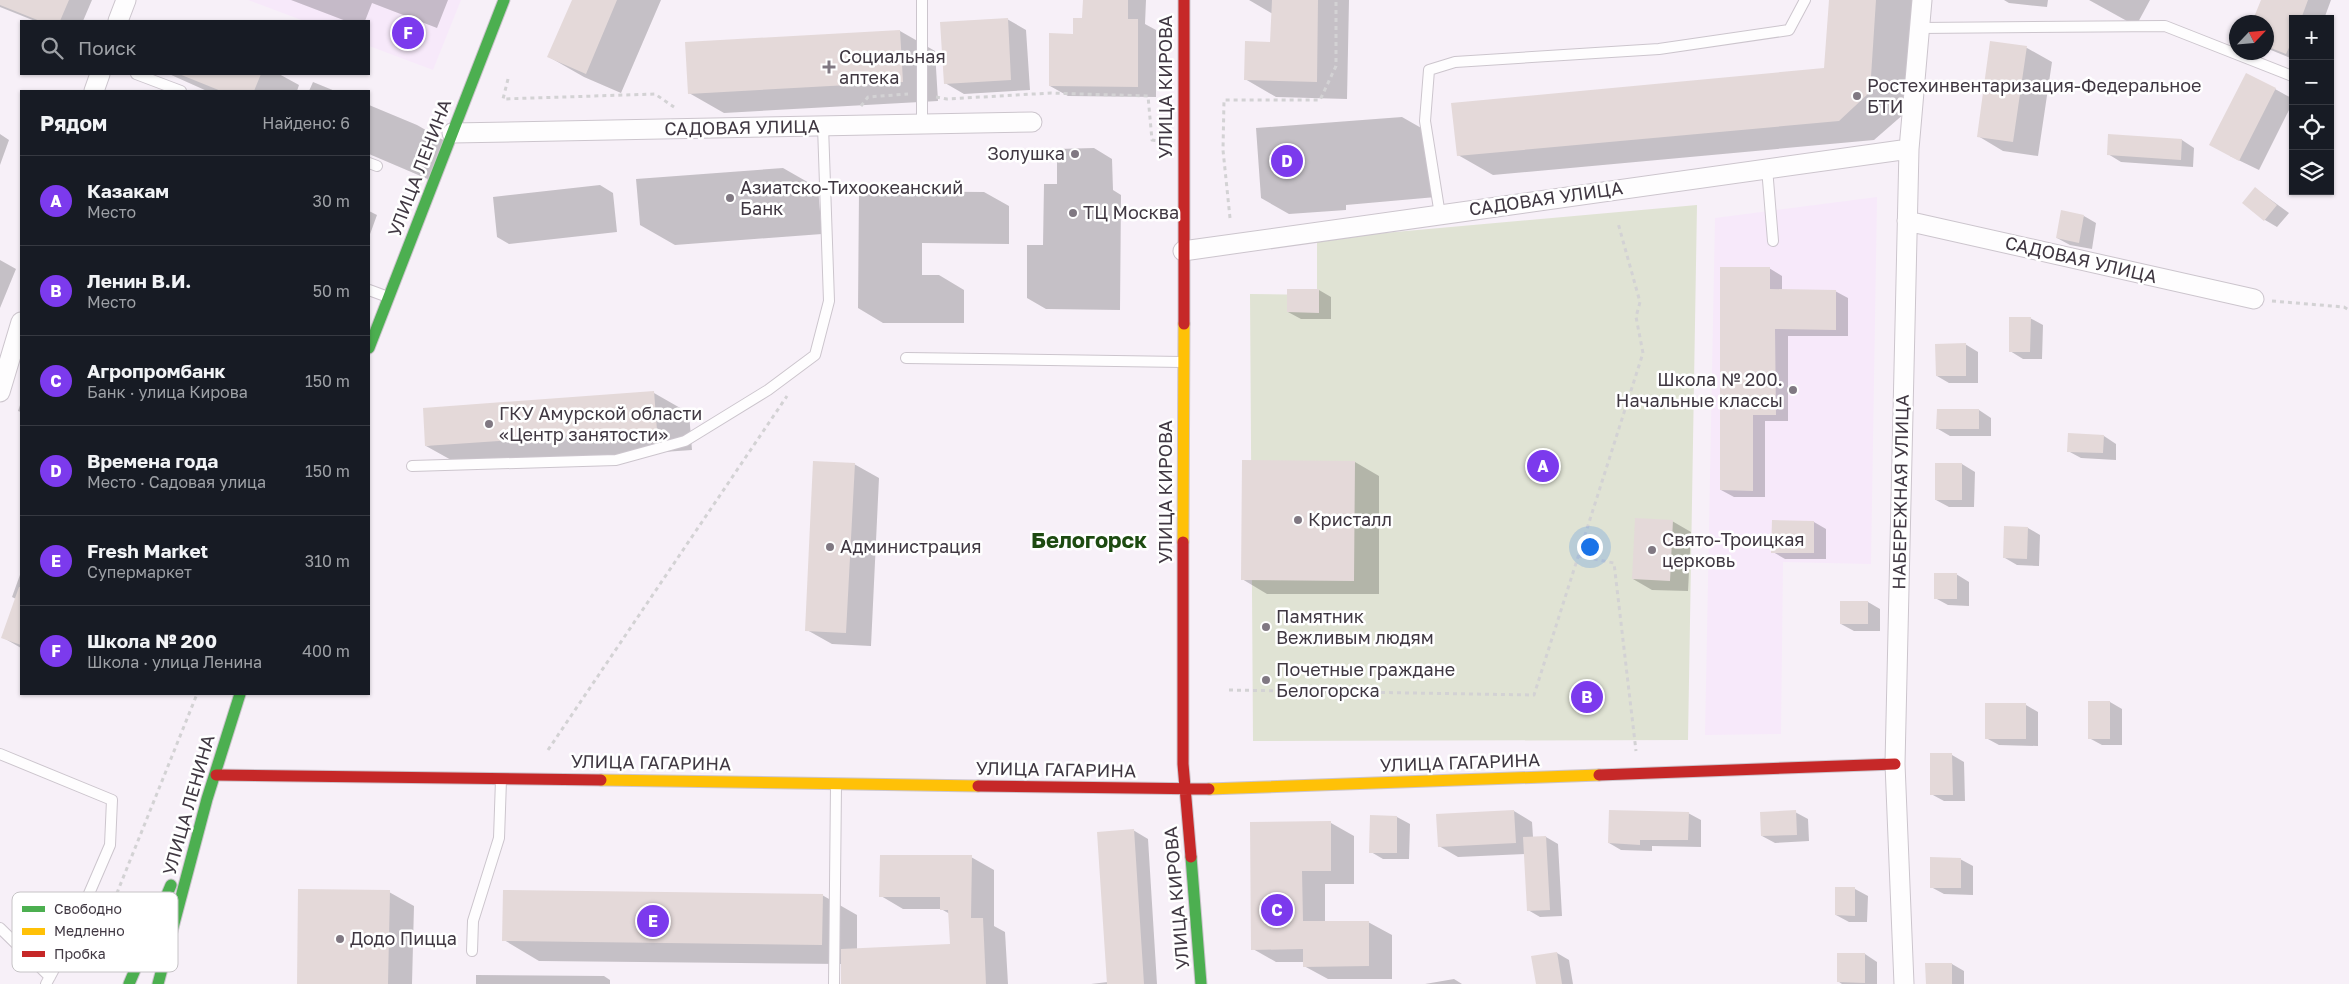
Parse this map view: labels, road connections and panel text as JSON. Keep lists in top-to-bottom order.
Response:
{
  "streets": {
    "street": [
      "УЛИЦА КИРОВА",
      "САДОВАЯ УЛИЦА",
      "УЛИЦА ЛЕНИНА",
      "НАБЕРЕЖНАЯ УЛИЦА",
      "УЛИЦА ГАГАРИНА"
    ]
  },
  "crossings": [
    ["УЛИЦА КИРОВА", "САДОВАЯ УЛИЦА"],
    ["УЛИЦА КИРОВА", "УЛИЦА ГАГАРИНА"],
    ["САДОВАЯ УЛИЦА", "УЛИЦА ЛЕНИНА"],
    ["САДОВАЯ УЛИЦА", "НАБЕРЕЖНАЯ УЛИЦА"],
    ["УЛИЦА ЛЕНИНА", "УЛИЦА ГАГАРИНА"],
    ["НАБЕРЕЖНАЯ УЛИЦА", "УЛИЦА ГАГАРИНА"]
  ],
  "districts": ["Белогорск"],
  "places": {
    "health": ["Социальная аптека"],
    "other": [
      "Ростехинвентаризация-Федеральное БТИ",
      "Золушка",
      "Азиатско-Тихоокеанский Банк",
      "ТЦ Москва",
      "Школа № 200. Начальные классы",
      "ГКУ Амурской области «Центр занятости»",
      "Кристалл",
      "Администрация",
      "Свято-Троицкая церковь",
      "Памятник Вежливым людям",
      "Почетные граждане Белогорска",
      "Додо Пицца"
    ]
  },
  "legend": ["Свободно", "Медленно", "Пробка"],
  "north": "top right",
  "page": {
    "map_buttons": ["+", "−"],
    "pins": [
      "F",
      "D",
      "A",
      "B",
      "C",
      "E"
    ],
    "search": "Поиск",
    "heading": ["Рядом", "Найдено: 6"],
    "list": [
      {
        "mark": "A",
        "name": "Казакам",
        "note": "Место",
        "value": "30 m"
      },
      {
        "mark": "B",
        "name": "Ленин В.И.",
        "note": "Место",
        "value": "50 m"
      },
      {
        "mark": "C",
        "name": "Агропромбанк",
        "note": "Банк · улица Кирова",
        "value": "150 m"
      },
      {
        "mark": "D",
        "name": "Времена года",
        "note": "Место · Садовая улица",
        "value": "150 m"
      },
      {
        "mark": "E",
        "name": "Fresh Market",
        "note": "Супермаркет",
        "value": "310 m"
      },
      {
        "mark": "F",
        "name": "Школа № 200",
        "note": "Школа · улица Ленина",
        "value": "400 m"
      }
    ]
  }
}
